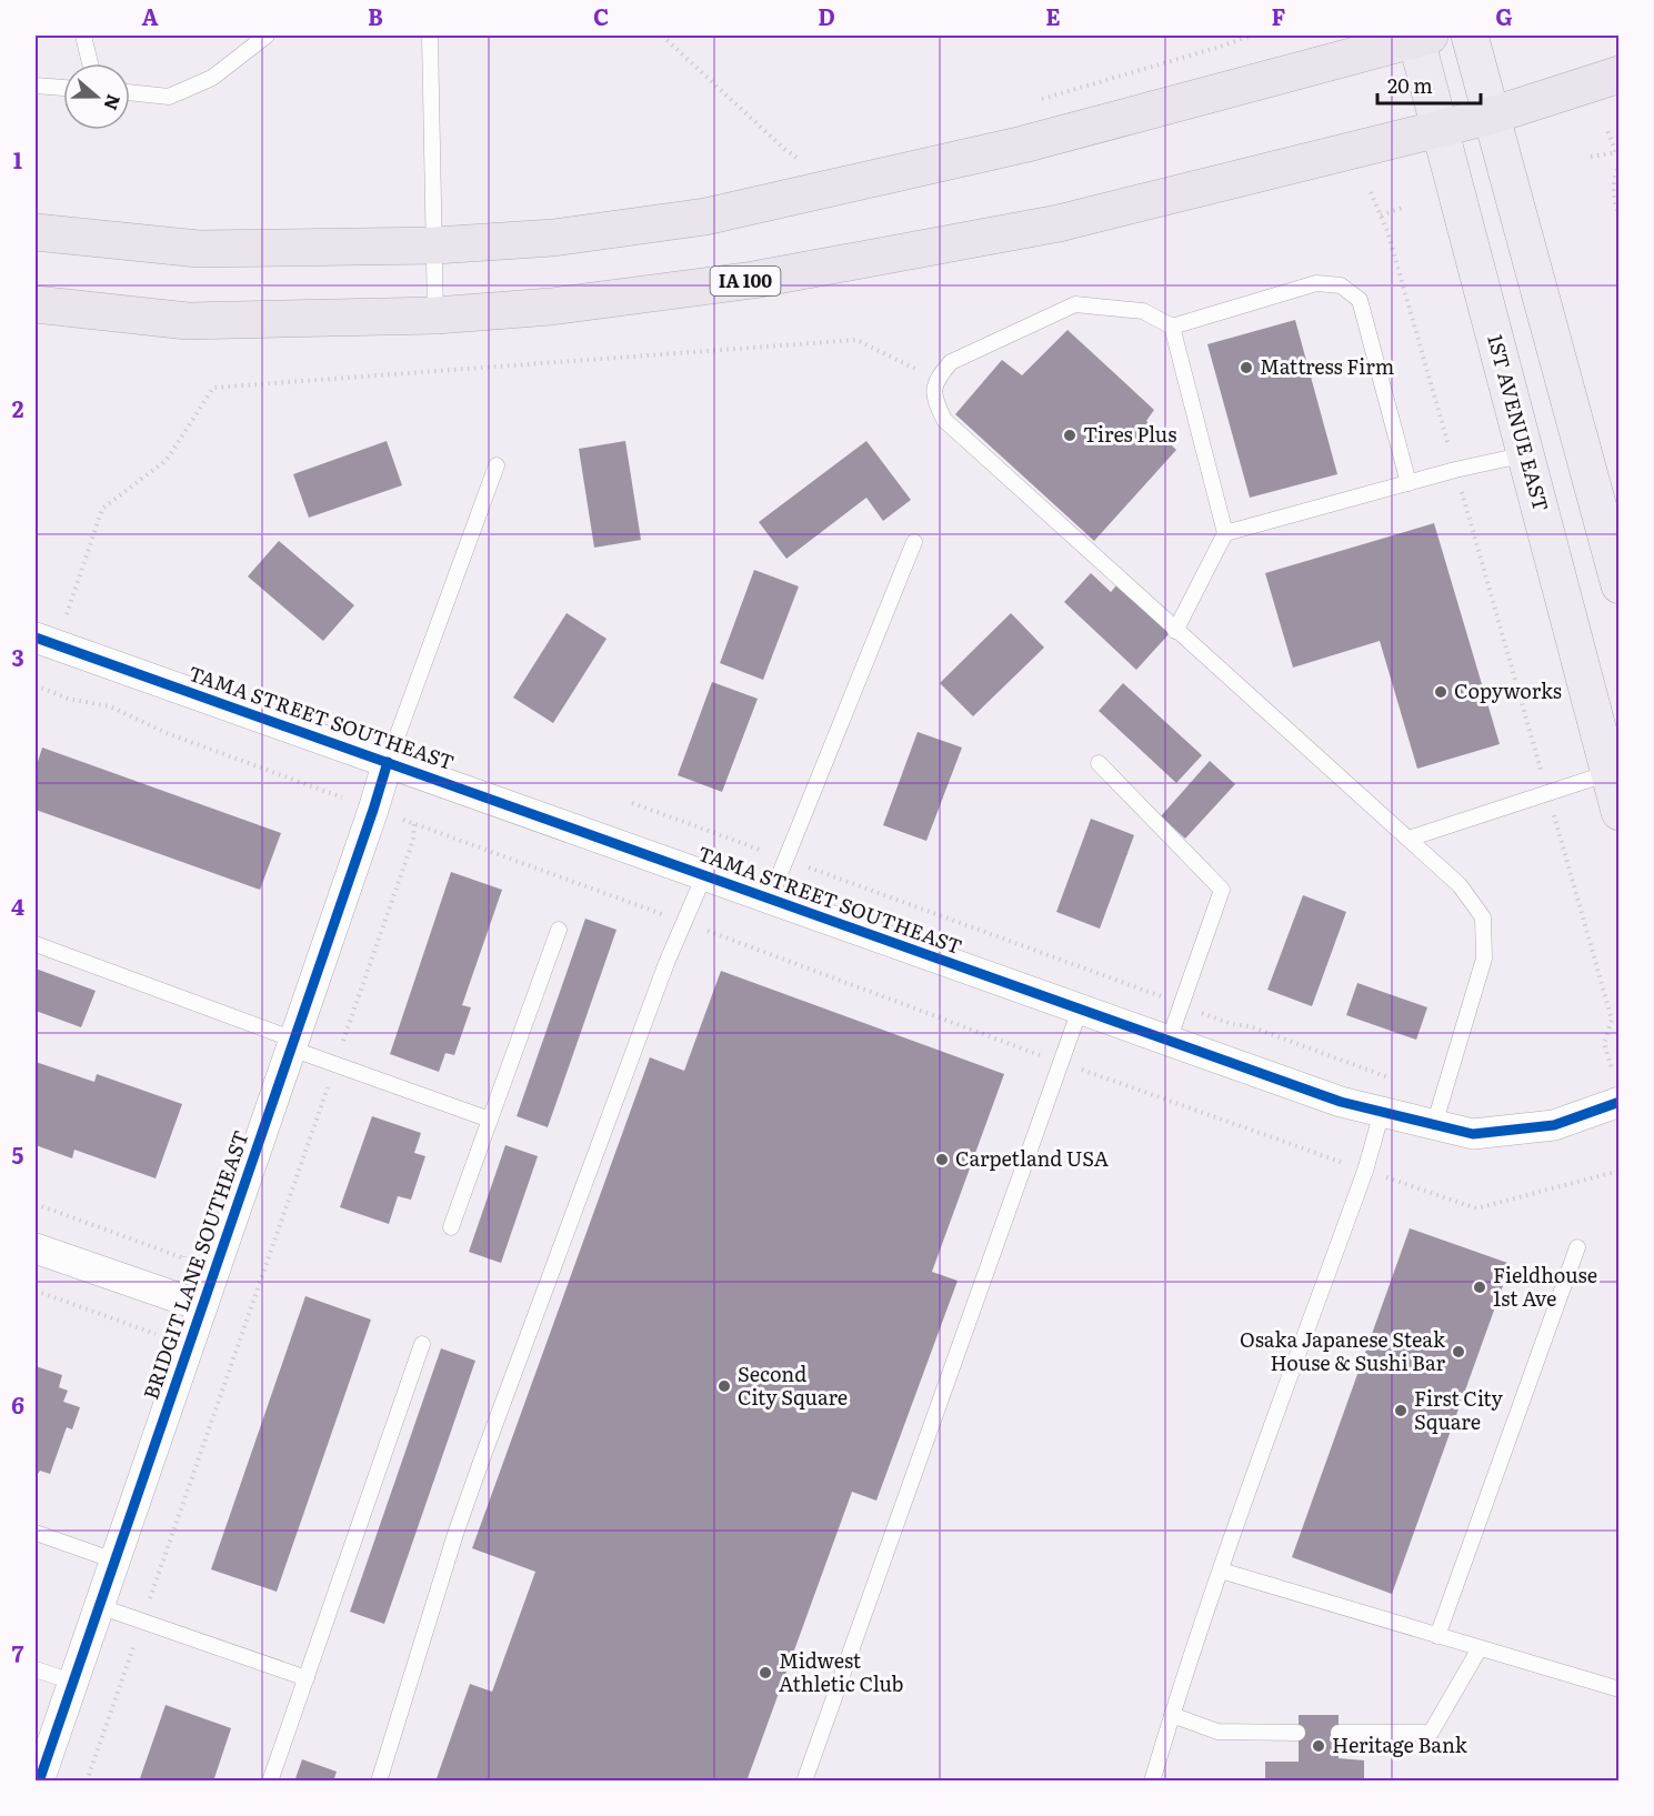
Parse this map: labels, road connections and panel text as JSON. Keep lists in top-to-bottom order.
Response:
{
  "streets": {
    "highway": ["IA 100"],
    "main road": ["1ST AVENUE EAST"],
    "street": ["TAMA STREET SOUTHEAST", "BRIDGIT LANE SOUTHEAST"]
  },
  "crossings": [
    ["IA 100", "1ST AVENUE EAST"],
    ["TAMA STREET SOUTHEAST", "BRIDGIT LANE SOUTHEAST"]
  ],
  "places": [
    "Mattress Firm",
    "Tires Plus",
    "Copyworks",
    "Carpetland USA",
    "Fieldhouse 1st Ave",
    "Osaka Japanese Steak House & Sushi Bar",
    "Second City Square",
    "First City Square",
    "Midwest Athletic Club",
    "Heritage Bank"
  ],
  "scale_bar": "20 m",
  "north": "right",
  "grid": {
    "columns": [
      "A",
      "B",
      "C",
      "D",
      "E",
      "F",
      "G"
    ],
    "rows": [
      "1",
      "2",
      "3",
      "4",
      "5",
      "6",
      "7"
    ]
  }
}
